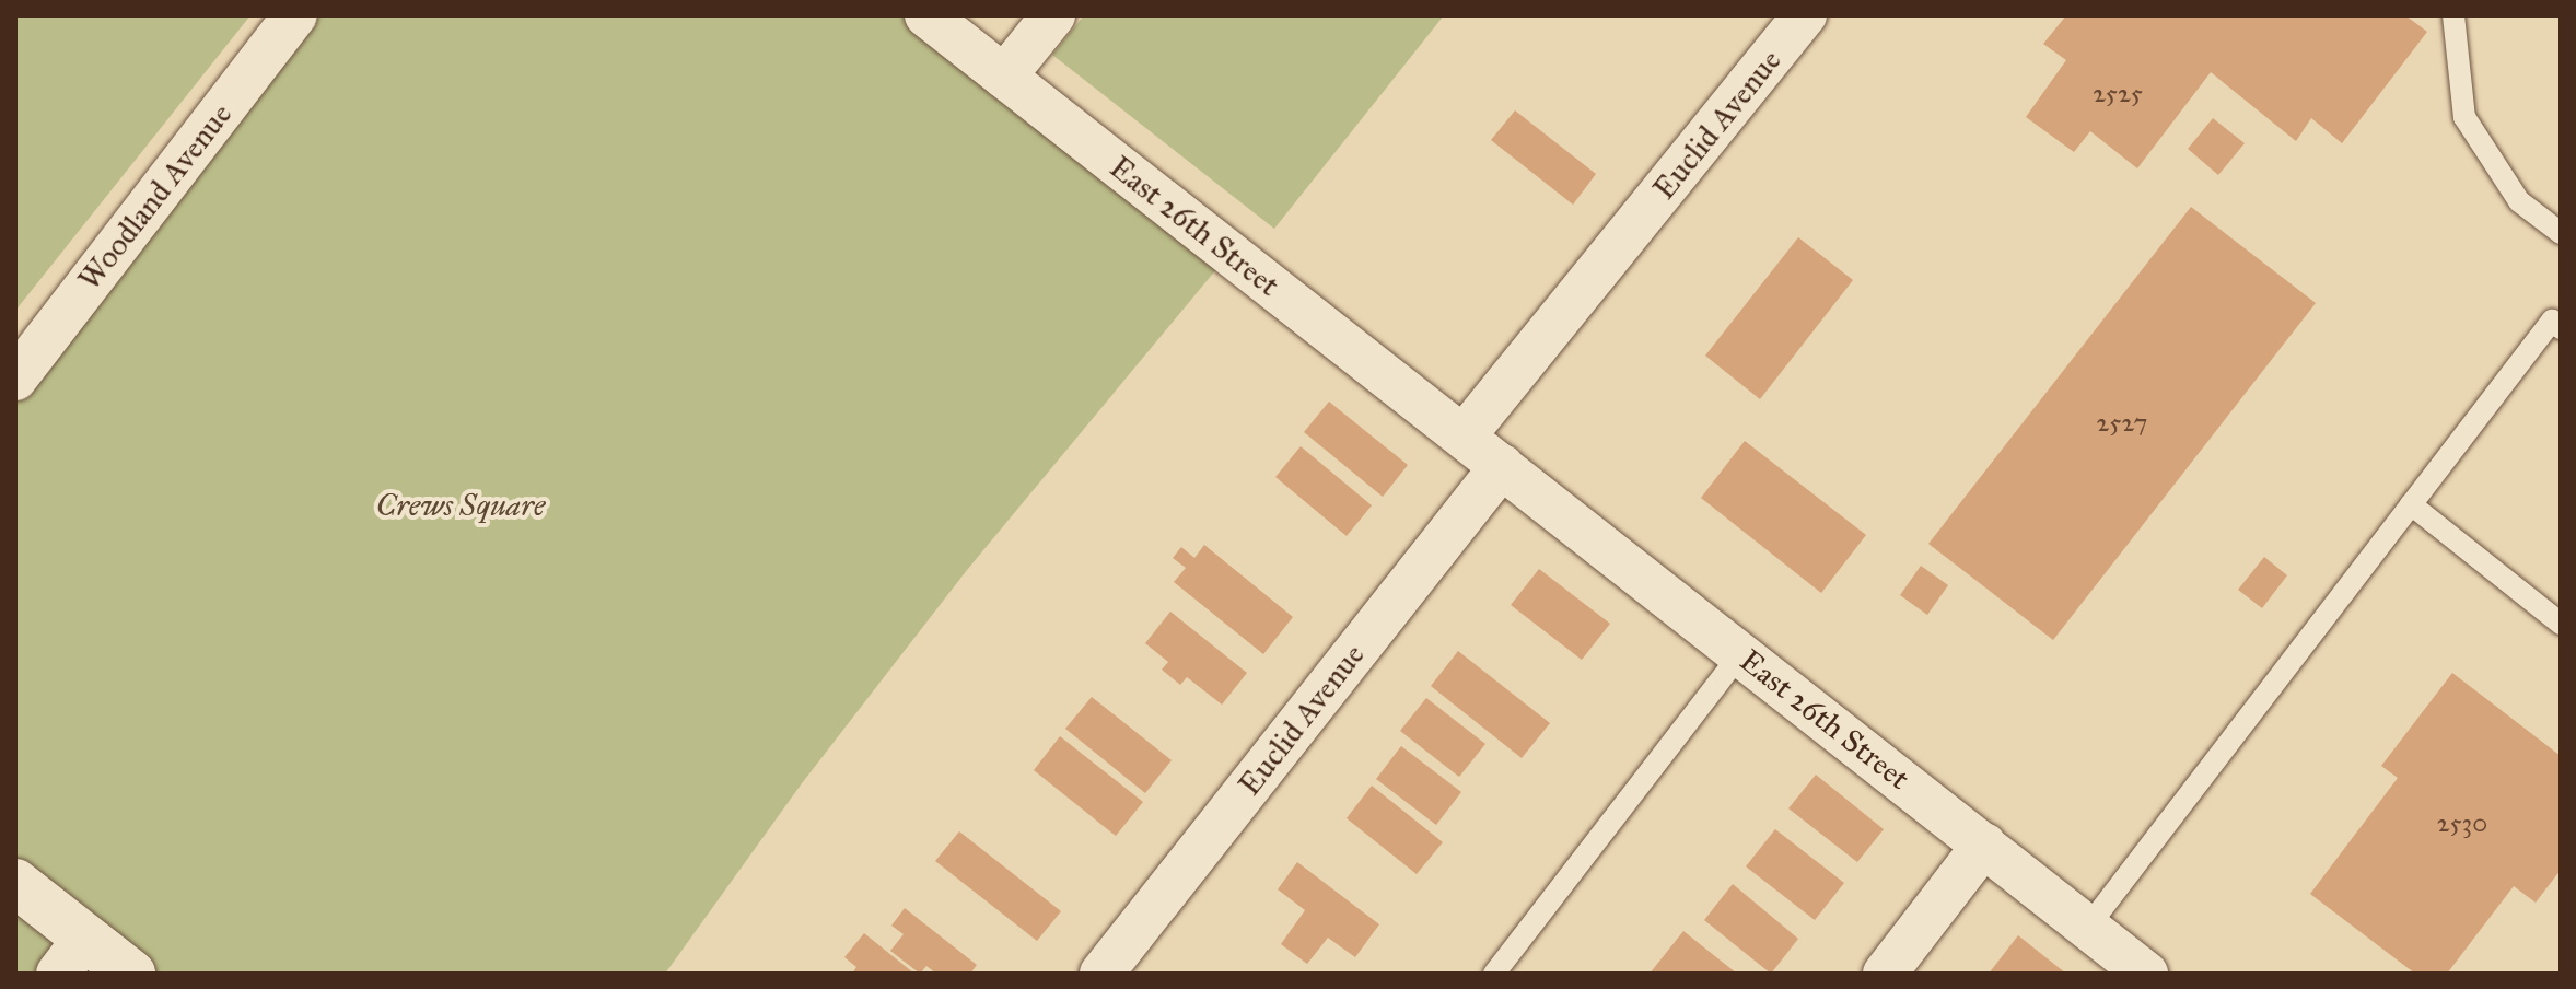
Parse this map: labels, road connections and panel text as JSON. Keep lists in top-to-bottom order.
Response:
{
  "streets": {
    "street": ["Euclid Avenue", "Woodland Avenue", "East 26th Street"]
  },
  "crossings": [
    ["Euclid Avenue", "East 26th Street"]
  ],
  "parks": ["Crews Square"],
  "house_numbers": ["2525", "2527", "2530"]
}
